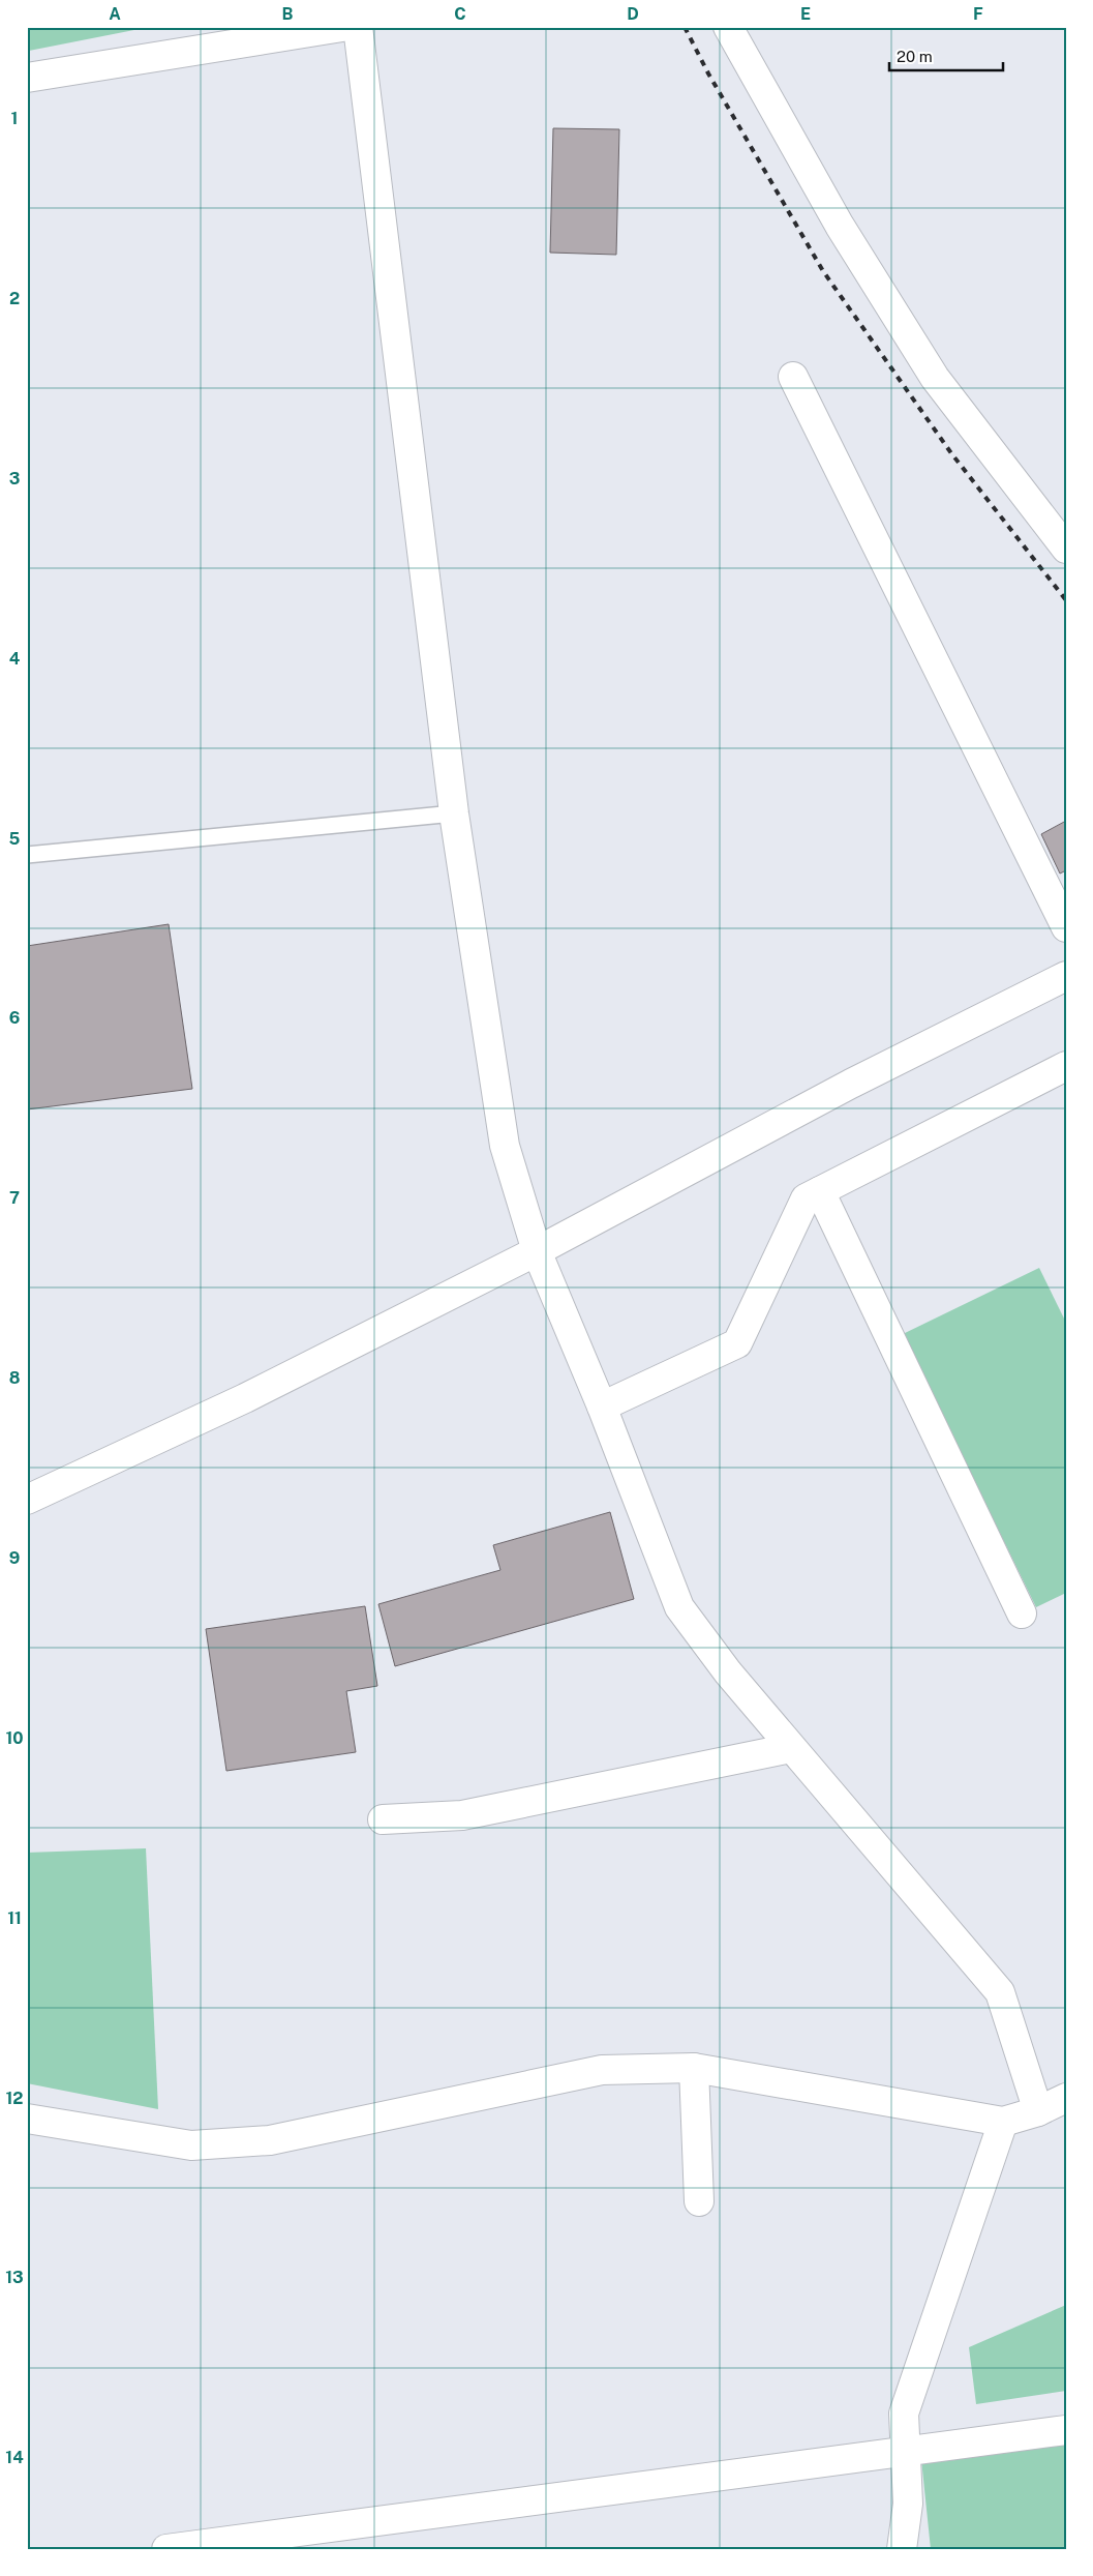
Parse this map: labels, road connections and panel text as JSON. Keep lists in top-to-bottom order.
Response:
{
  "scale_bar": "20 m",
  "grid": {
    "columns": [
      "A",
      "B",
      "C",
      "D",
      "E",
      "F"
    ],
    "rows": [
      "1",
      "2",
      "3",
      "4",
      "5",
      "6",
      "7",
      "8",
      "9",
      "10",
      "11",
      "12",
      "13",
      "14"
    ]
  }
}
